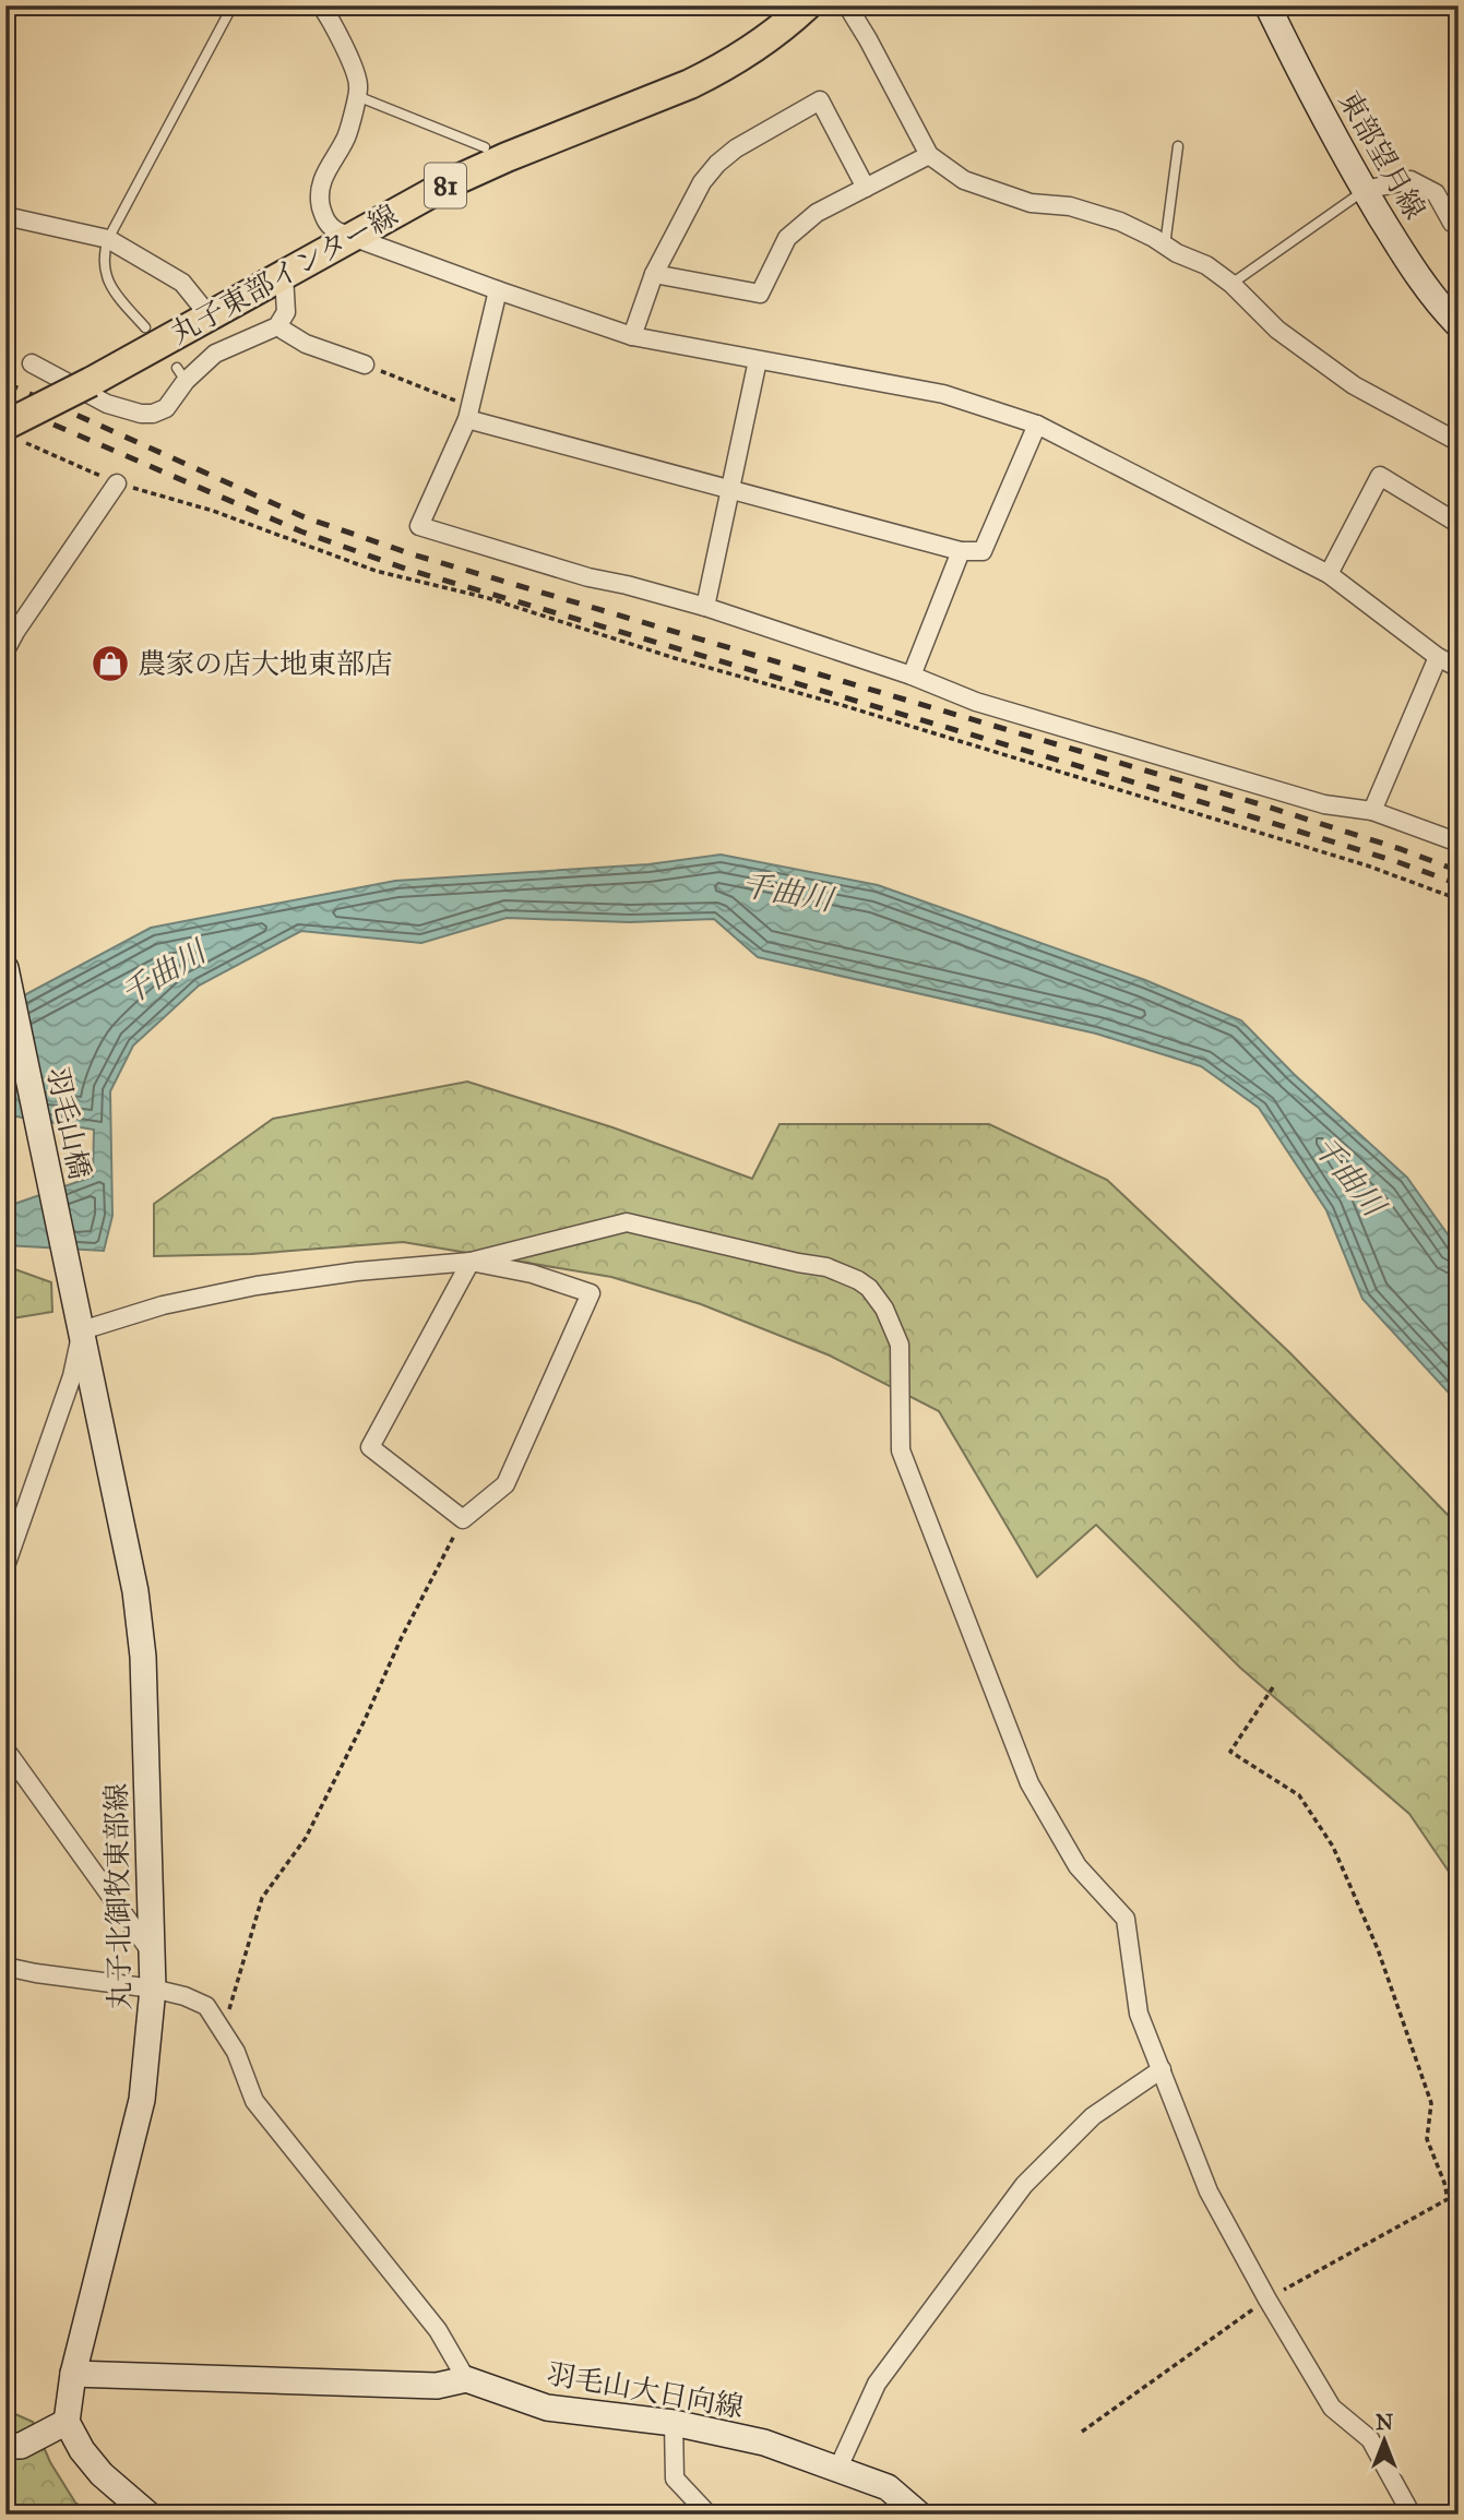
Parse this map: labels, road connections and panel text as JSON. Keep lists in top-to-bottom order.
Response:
{
  "streets": {
    "main road": [
      "東部望月線",
      "81",
      "丸子東部インター線",
      "羽毛山橋",
      "丸子北御牧東部線",
      "羽毛山大日向線"
    ]
  },
  "crossings": [
    ["羽毛山橋", "丸子北御牧東部線"],
    ["丸子北御牧東部線", "羽毛山大日向線"]
  ],
  "water": ["千曲川"],
  "places": {
    "shop": ["農家の店大地東部店"]
  },
  "north": "top"
}
